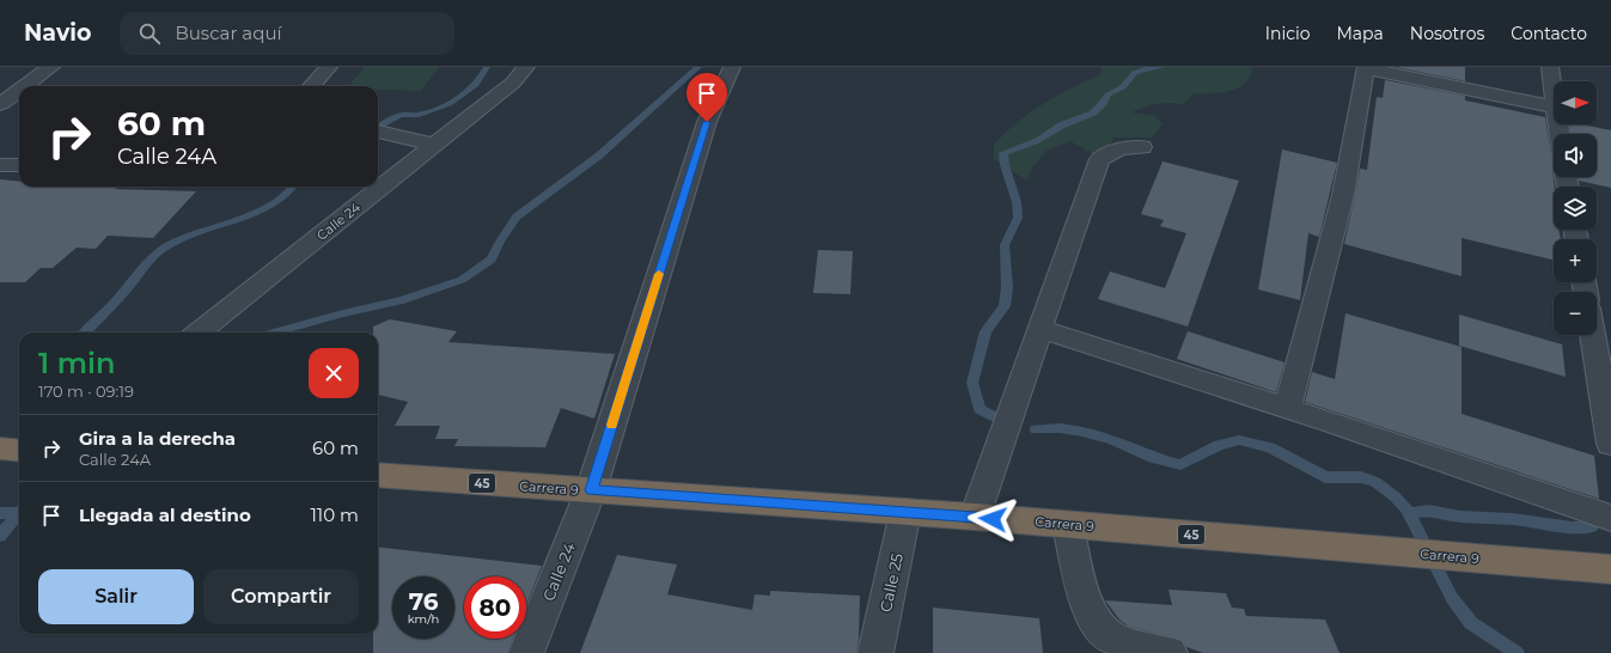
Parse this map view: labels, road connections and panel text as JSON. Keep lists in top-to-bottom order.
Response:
{
  "streets": {
    "highway": ["45", "Carrera 9"],
    "street": ["Calle 24", "Calle 25"]
  },
  "crossings": [
    ["Calle 24", "Carrera 9"],
    ["Carrera 9", "Calle 25"]
  ],
  "north": "right",
  "page": {
    "header": "Navio",
    "search": "Buscar aquí",
    "nav": [
      "Inicio",
      "Mapa",
      "Nosotros",
      "Contacto"
    ],
    "map_buttons": ["+", "−"],
    "turn": ["60 m", "Calle 24A"],
    "heading": ["1 min", "170 m · 09:19"],
    "list": [
      {
        "name": "Gira a la derecha",
        "note": "Calle 24A",
        "value": "60 m"
      },
      {
        "name": "Llegada al destino",
        "value": "110 m"
      }
    ],
    "buttons": ["Salir", "Compartir"],
    "speed": "76 km/h",
    "limit": "80"
  }
}
